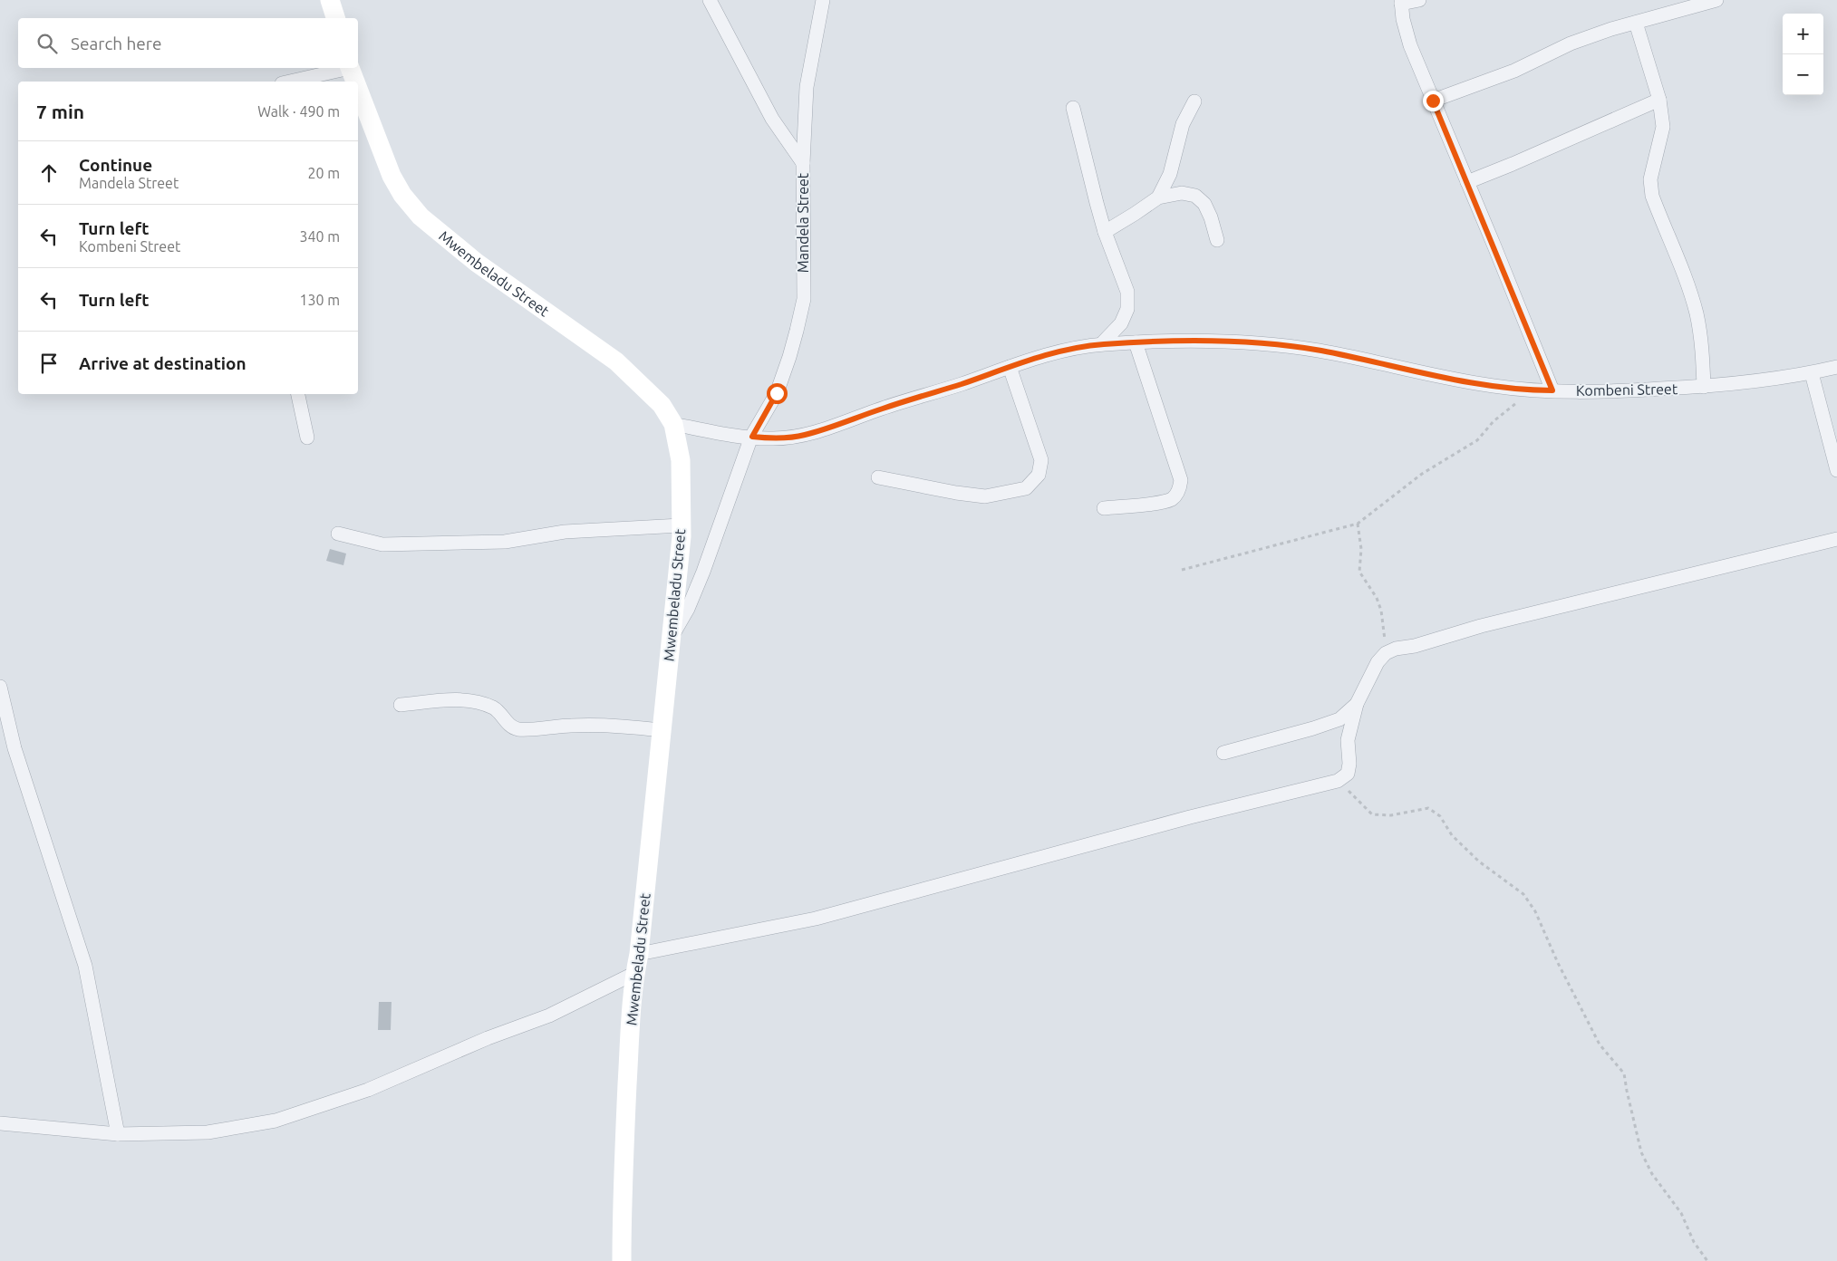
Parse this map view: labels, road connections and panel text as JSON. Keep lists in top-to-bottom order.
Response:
{
  "streets": {
    "street": ["Mandela Street", "Mwembeladu Street", "Kombeni Street"]
  },
  "crossings": [
    ["Mandela Street", "Mwembeladu Street"],
    ["Mandela Street", "Kombeni Street"],
    ["Mwembeladu Street", "Kombeni Street"]
  ],
  "page": {
    "map_buttons": ["+", "−"],
    "search": "Search here",
    "heading": ["7 min", "Walk · 490 m"],
    "list": [
      ["Continue", "Mandela Street", "20 m"],
      ["Turn left", "Kombeni Street", "340 m"],
      ["Turn left", "130 m"],
      "Arrive at destination"
    ]
  }
}
